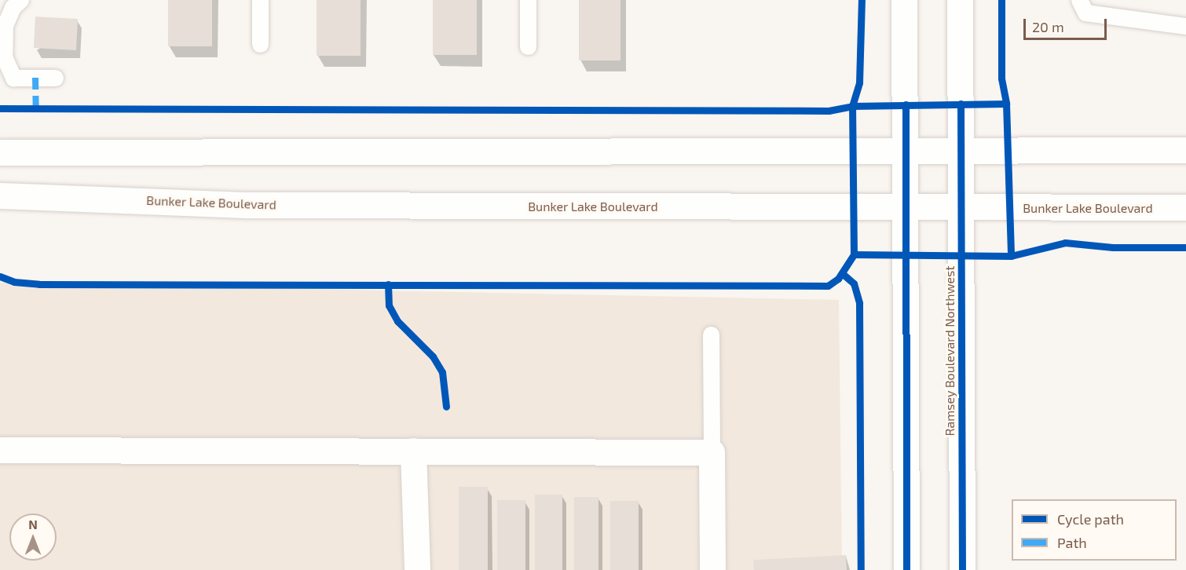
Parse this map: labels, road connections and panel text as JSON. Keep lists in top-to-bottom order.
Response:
{
  "streets": {
    "main road": ["Bunker Lake Boulevard", "Ramsey Boulevard Northwest"]
  },
  "crossings": [
    ["Bunker Lake Boulevard", "Ramsey Boulevard Northwest"]
  ],
  "legend": ["Cycle path", "Path"],
  "scale_bar": "20 m",
  "north": "top"
}
